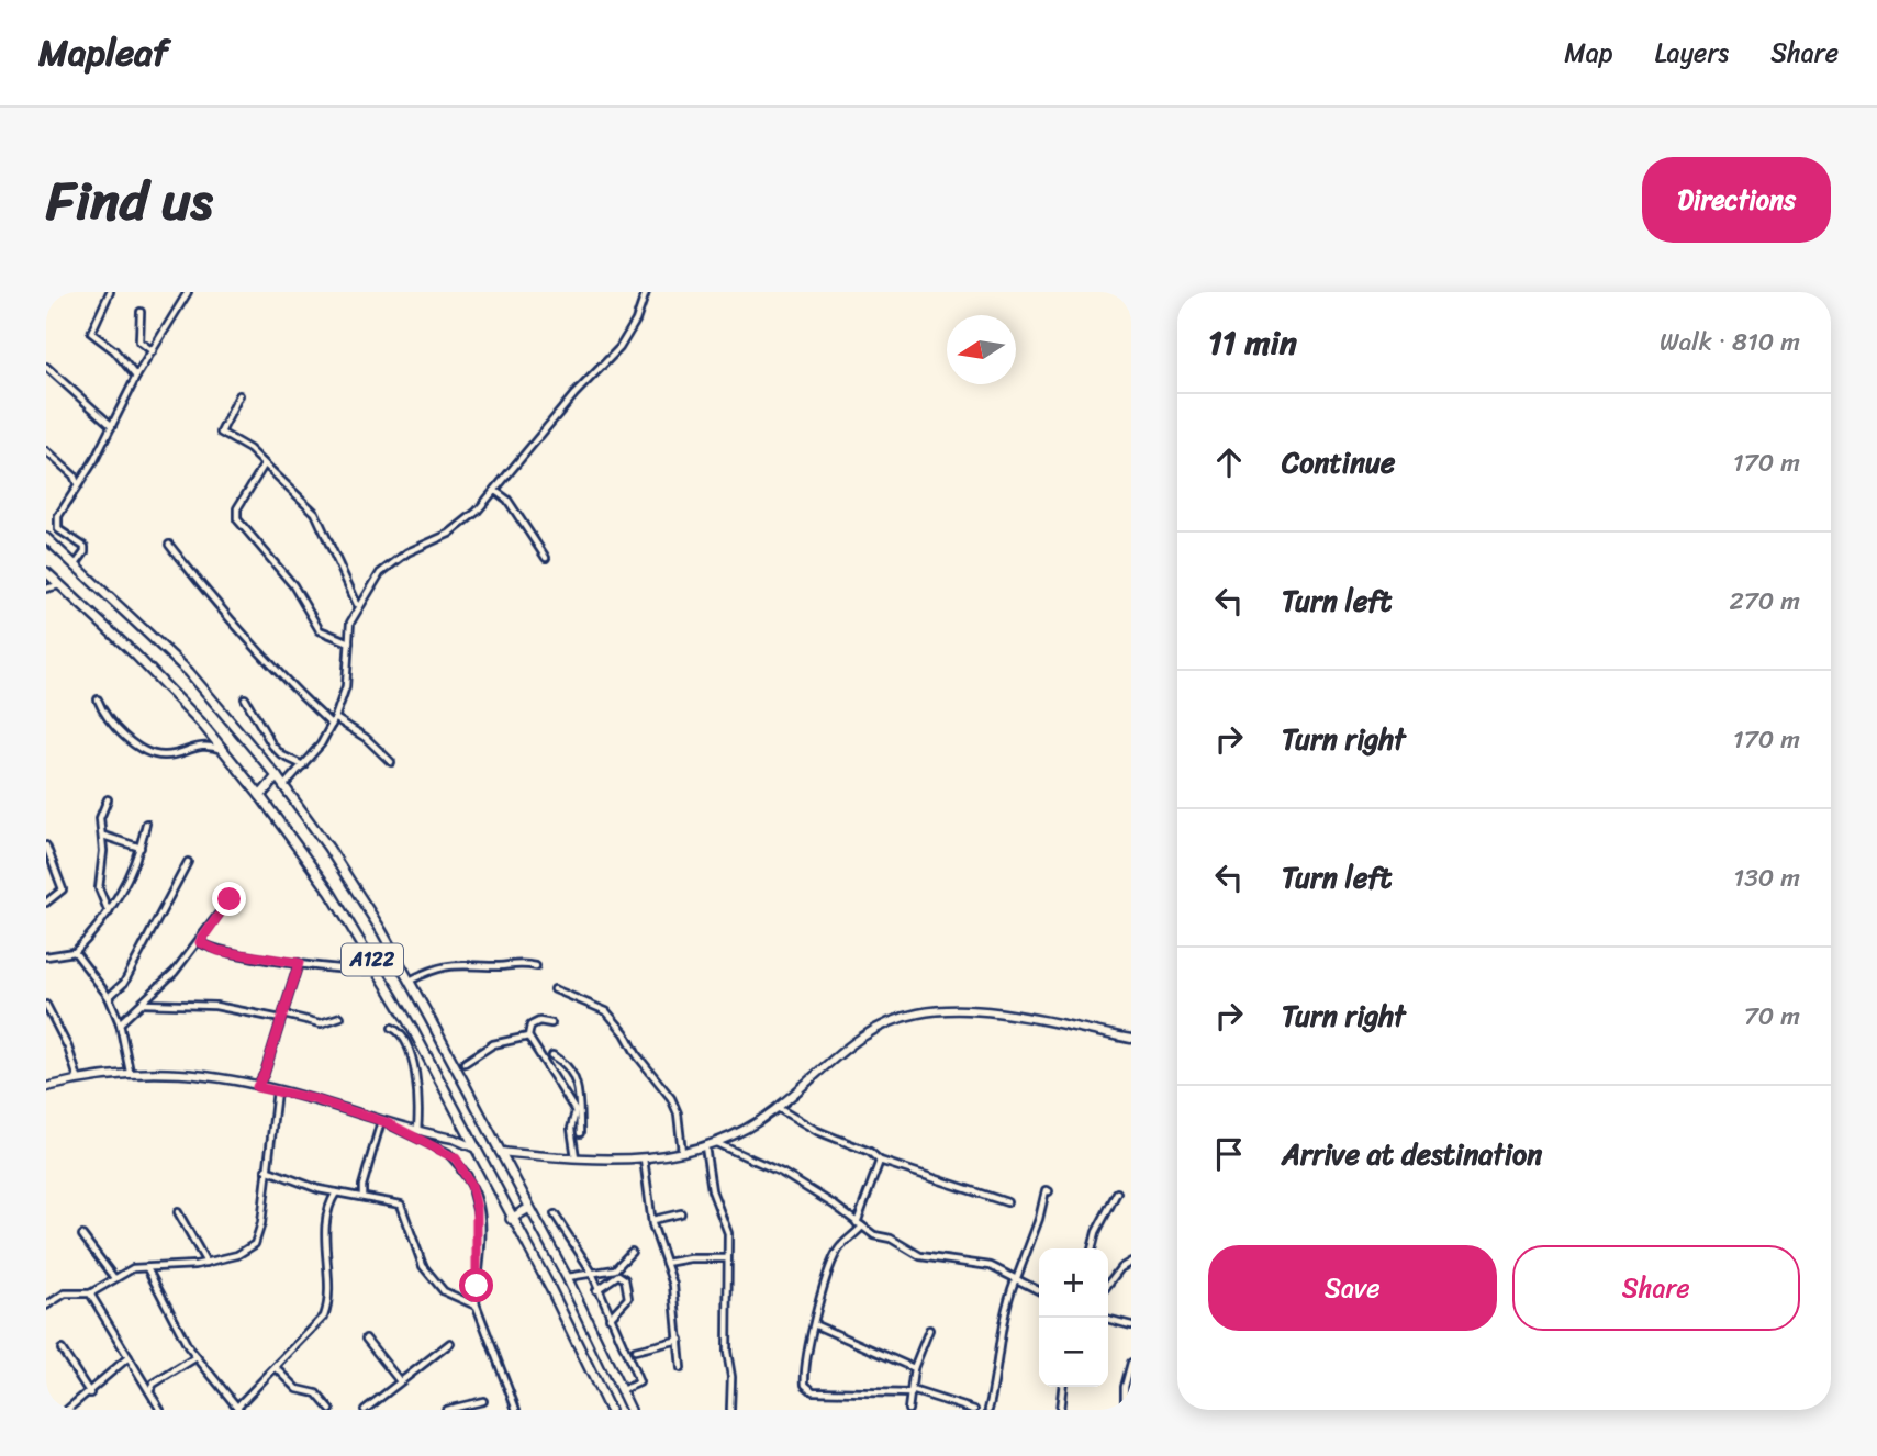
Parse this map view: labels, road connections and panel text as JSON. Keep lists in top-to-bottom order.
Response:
{
  "streets": {
    "highway": ["A122"]
  },
  "north": "left",
  "page": {
    "header": "Mapleaf",
    "nav": ["Map", "Layers", "Share"],
    "title": "Find us",
    "buttons": [
      "Directions",
      ["Save", "Share"]
    ],
    "heading": ["11 min", "Walk · 810 m"],
    "list": [
      ["Continue", "170 m"],
      ["Turn left", "270 m"],
      ["Turn right", "170 m"],
      ["Turn left", "130 m"],
      ["Turn right", "70 m"],
      "Arrive at destination"
    ],
    "map_buttons": ["+", "−"]
  }
}
